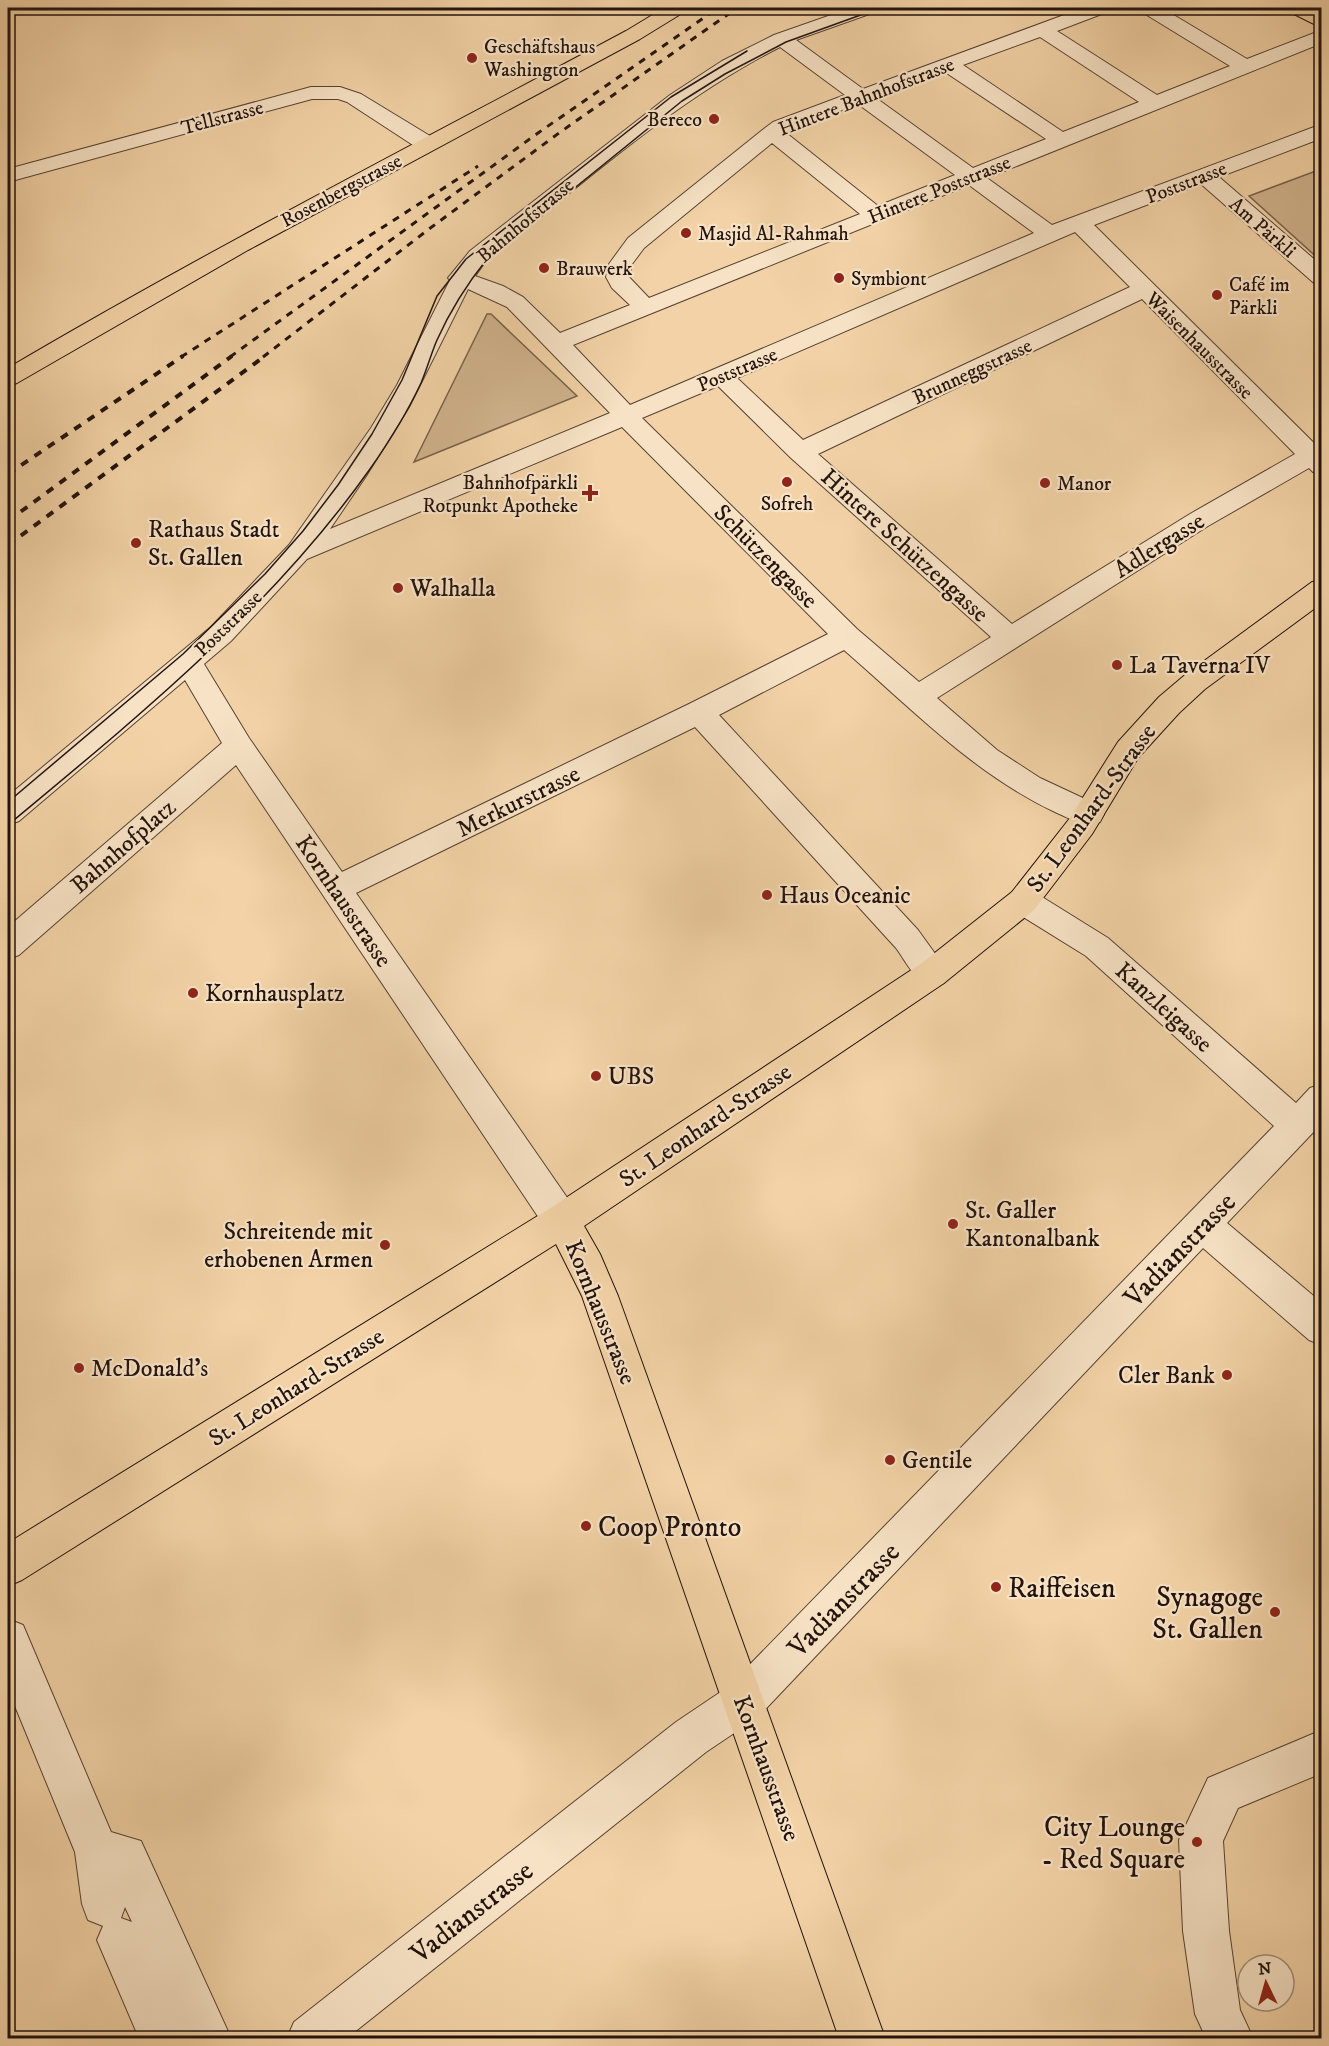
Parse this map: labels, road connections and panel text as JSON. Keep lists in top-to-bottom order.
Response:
{
  "streets": {
    "main road": ["Rosenbergstrasse", "St. Leonhard-Strasse", "Kornhausstrasse"],
    "street": [
      "Hintere Bahnhofstrasse",
      "Tellstrasse",
      "Poststrasse",
      "Hintere Poststrasse",
      "Bahnhofstrasse",
      "Am Pärkli",
      "Waisenhausstrasse",
      "Brunneggstrasse",
      "Hintere Schützengasse",
      "Adlergasse",
      "Schützengasse",
      "Merkurstrasse",
      "Bahnhofplatz",
      "Kanzleigasse",
      "Vadianstrasse"
    ]
  },
  "crossings": [
    ["Hintere Bahnhofstrasse", "Hintere Poststrasse"],
    ["Tellstrasse", "Rosenbergstrasse"],
    ["Poststrasse", "Bahnhofstrasse"],
    ["Poststrasse", "Am Pärkli"],
    ["Poststrasse", "Waisenhausstrasse"],
    ["Poststrasse", "Hintere Schützengasse"],
    ["Poststrasse", "Schützengasse"],
    ["Poststrasse", "Kornhausstrasse"],
    ["Hintere Poststrasse", "Schützengasse"],
    ["Bahnhofstrasse", "Schützengasse"],
    ["Waisenhausstrasse", "Brunneggstrasse"],
    ["Waisenhausstrasse", "Adlergasse"],
    ["Brunneggstrasse", "Hintere Schützengasse"],
    ["Hintere Schützengasse", "Adlergasse"],
    ["Hintere Schützengasse", "Schützengasse"],
    ["Schützengasse", "Merkurstrasse"],
    ["Schützengasse", "St. Leonhard-Strasse"],
    ["Merkurstrasse", "Kornhausstrasse"],
    ["St. Leonhard-Strasse", "Kornhausstrasse"],
    ["St. Leonhard-Strasse", "Kanzleigasse"],
    ["Bahnhofplatz", "Kornhausstrasse"],
    ["Kornhausstrasse", "Vadianstrasse"],
    ["Kanzleigasse", "Vadianstrasse"]
  ],
  "places": {
    "other": [
      "Geschäftshaus Washington",
      "Bereco",
      "Masjid Al-Rahmah",
      "Brauwerk",
      "Symbiont",
      "Café im Pärkli",
      "Sofreh",
      "Manor",
      "Rathaus Stadt St. Gallen",
      "Walhalla",
      "La Taverna IV",
      "Haus Oceanic",
      "Kornhausplatz",
      "UBS",
      "St. Galler Kantonalbank",
      "Schreitende mit erhobenen Armen",
      "McDonald's",
      "Cler Bank",
      "Gentile",
      "Coop Pronto",
      "Raiffeisen",
      "Synagoge St. Gallen",
      "City Lounge - Red Square"
    ],
    "health": ["Bahnhofpärkli Rotpunkt Apotheke"]
  },
  "north": "top"
}
